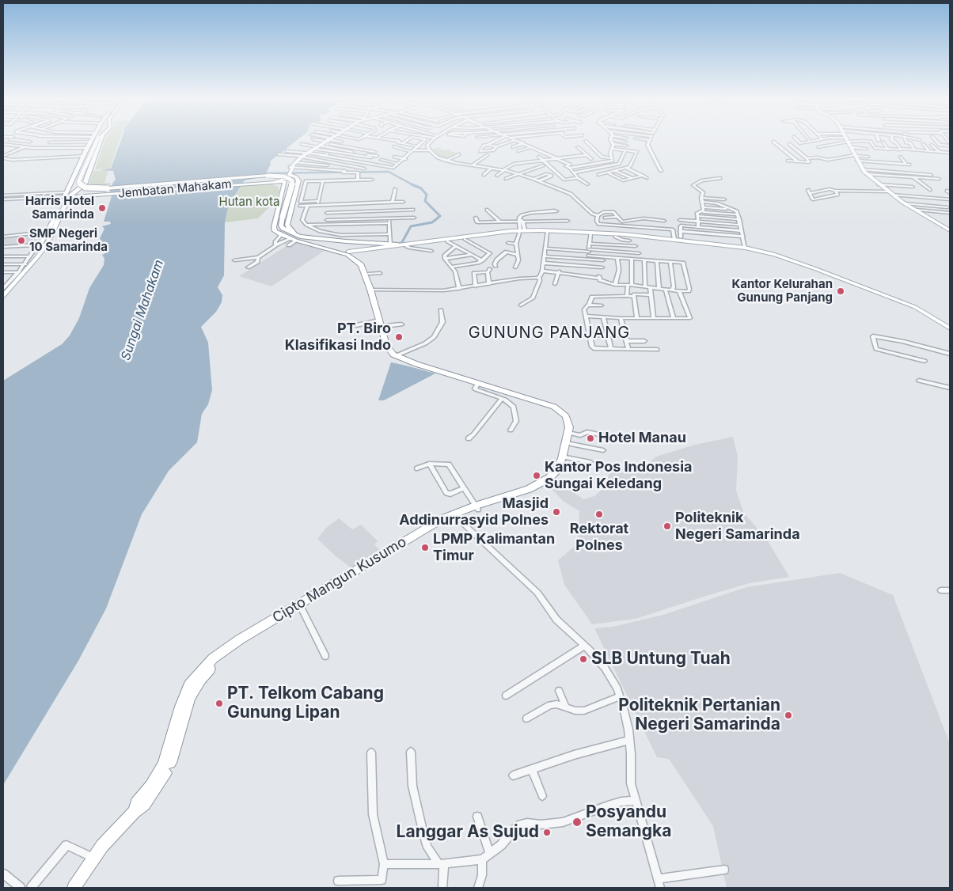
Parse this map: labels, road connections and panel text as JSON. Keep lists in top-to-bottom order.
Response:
{
  "streets": {
    "highway": ["Jembatan Mahakam", "Cipto Mangun Kusumo"]
  },
  "districts": ["GUNUNG PANJANG"],
  "water": ["Sungai Mahakam"],
  "parks": ["Hutan kota"],
  "places": [
    "Harris Hotel Samarinda",
    "SMP Negeri 10 Samarinda",
    "Kantor Kelurahan Gunung Panjang",
    "PT. Biro Klasifikasi Indo",
    "Hotel Manau",
    "Kantor Pos Indonesia Sungai Keledang",
    "Masjid Addinurrasyid Polnes",
    "Rektorat Polnes",
    "Politeknik Negeri Samarinda",
    "LPMP Kalimantan Timur",
    "SLB Untung Tuah",
    "PT. Telkom Cabang Gunung Lipan",
    "Politeknik Pertanian Negeri Samarinda",
    "Posyandu Semangka",
    "Langgar As Sujud"
  ]
}
